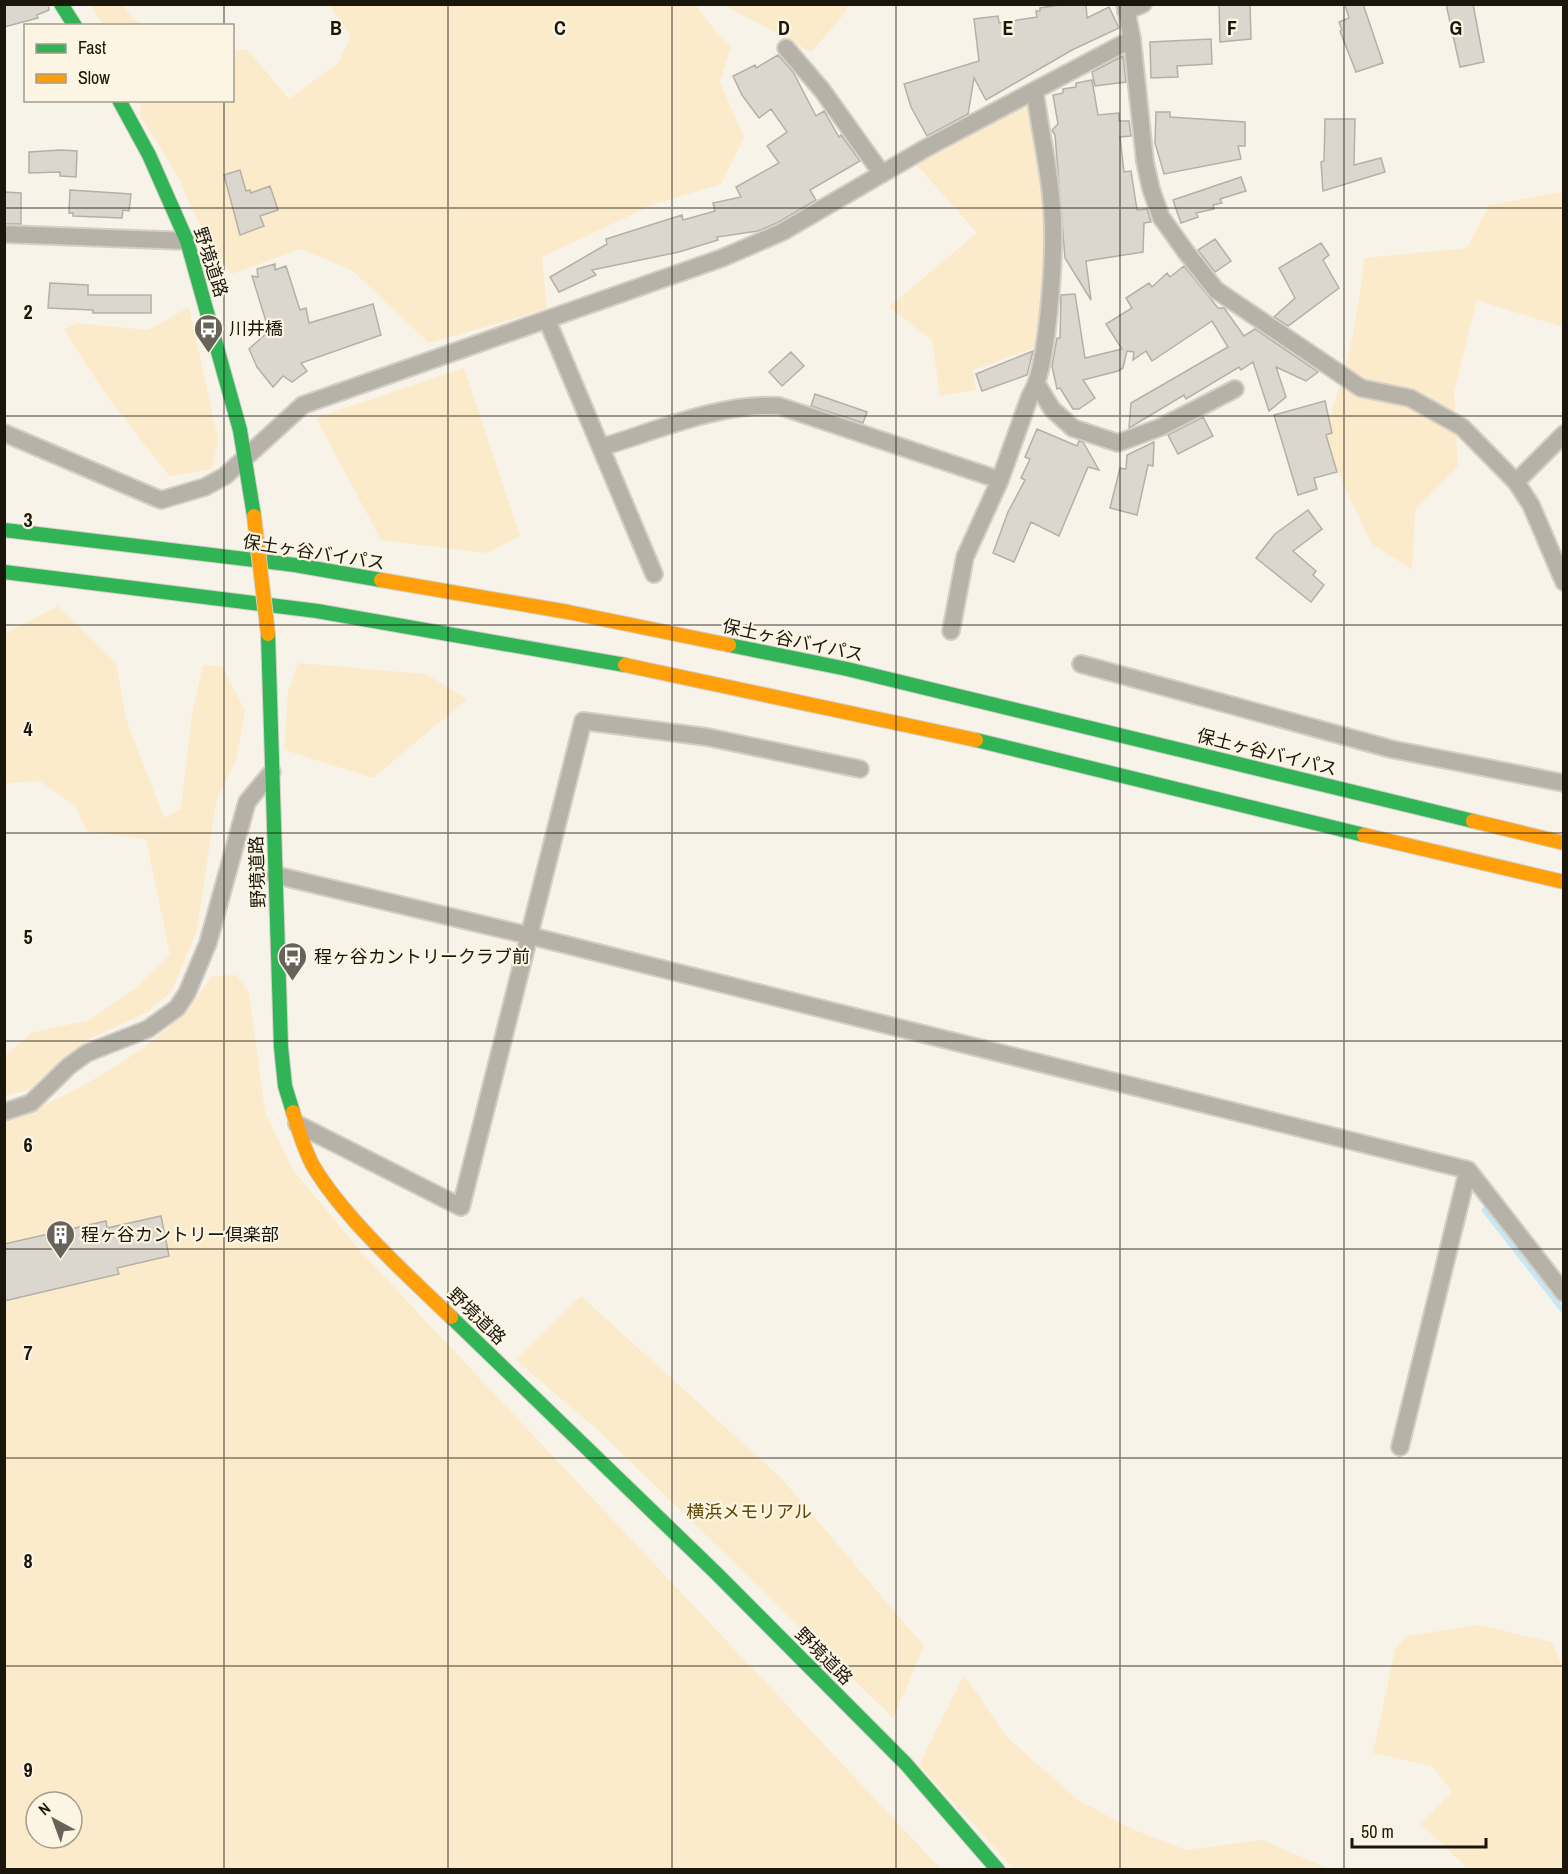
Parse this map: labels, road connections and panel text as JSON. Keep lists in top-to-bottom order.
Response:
{
  "streets": {
    "main road": ["野境道路", "保土ヶ谷バイパス"]
  },
  "parks": ["横浜メモリアル"],
  "places": {
    "bus stop": ["川井橋", "程ヶ谷カントリークラブ前"],
    "building": ["程ヶ谷カントリー倶楽部"]
  },
  "legend": ["Fast", "Slow"],
  "scale_bar": "50 m",
  "north": "top left",
  "grid": {
    "columns": [
      "B",
      "C",
      "D",
      "E",
      "F",
      "G"
    ],
    "rows": [
      "2",
      "3",
      "4",
      "5",
      "6",
      "7",
      "8",
      "9"
    ]
  }
}
